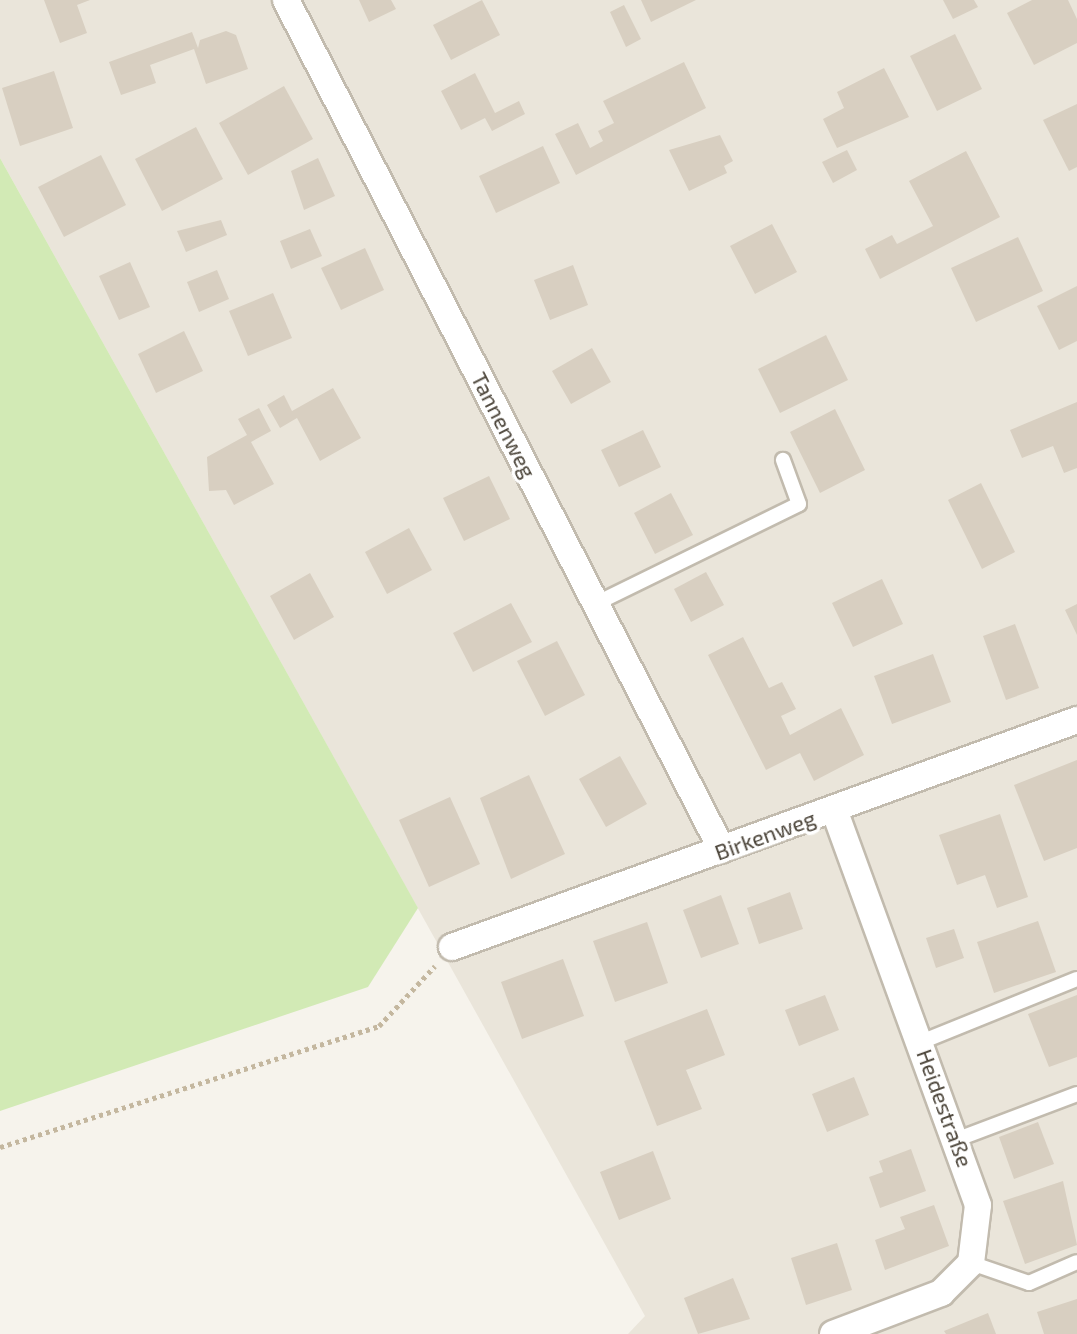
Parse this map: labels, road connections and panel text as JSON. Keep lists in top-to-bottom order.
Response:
{
  "streets": {
    "street": ["Tannenweg", "Birkenweg", "Heidestraße"]
  },
  "crossings": [
    ["Tannenweg", "Birkenweg"],
    ["Birkenweg", "Heidestraße"]
  ]
}
